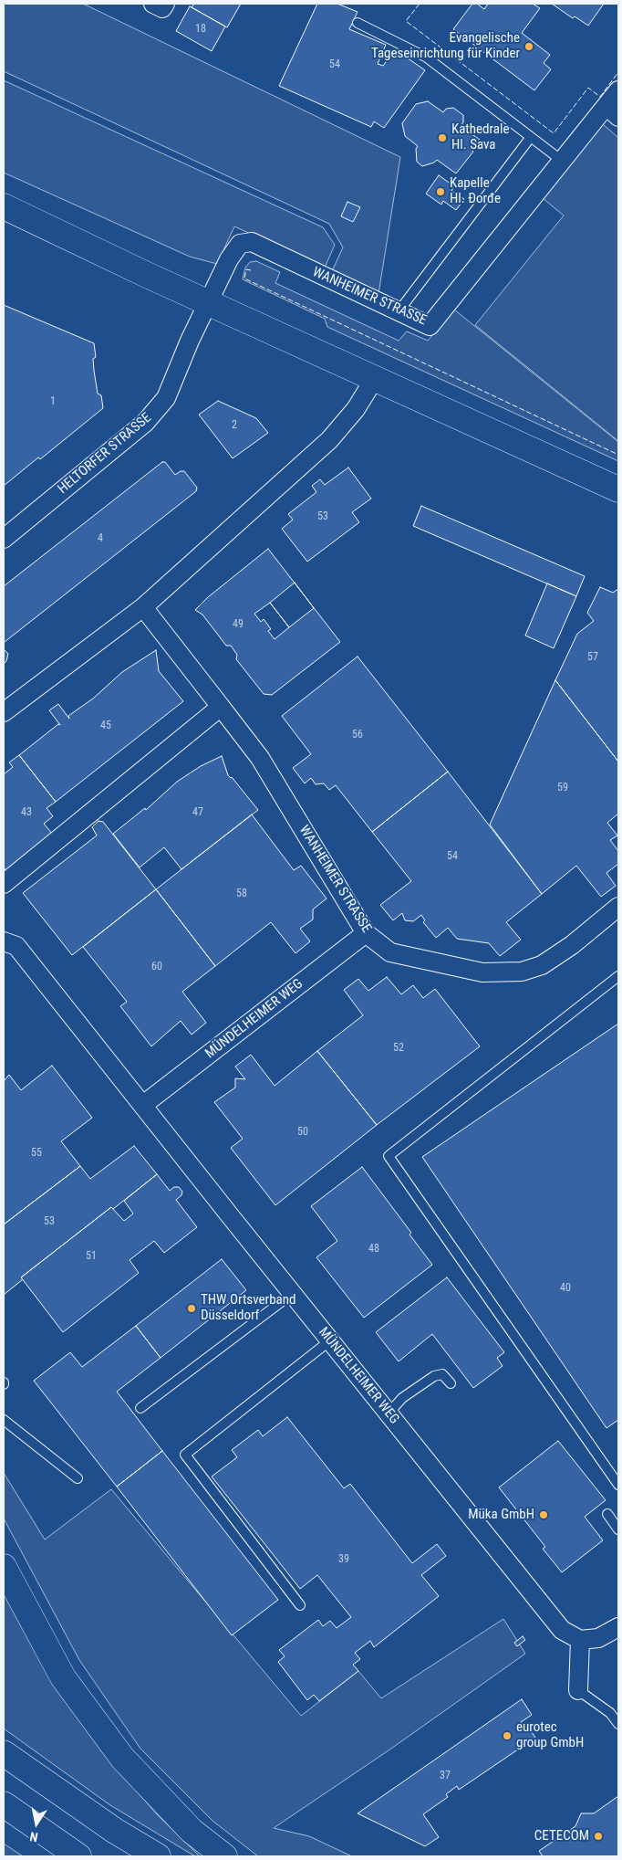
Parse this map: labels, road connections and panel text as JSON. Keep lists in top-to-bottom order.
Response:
{
  "streets": {
    "street": ["WANHEIMER STRASSE", "HELTORFER STRASSE", "MÜNDELHEIMER WEG"]
  },
  "crossings": [
    ["WANHEIMER STRASSE", "HELTORFER STRASSE"],
    ["WANHEIMER STRASSE", "MÜNDELHEIMER WEG"]
  ],
  "places": [
    "Evangelische Tageseinrichtung für Kinder",
    "Kathedrale Hl. Sava",
    "Kapelle Hl. Đorđe",
    "THW Ortsverband Düsseldorf",
    "Müka GmbH",
    "eurotec group GmbH",
    "CETECOM"
  ],
  "house_numbers": [
    "18",
    "54",
    "1",
    "2",
    "53",
    "4",
    "49",
    "57",
    "45",
    "56",
    "59",
    "43",
    "47",
    "54",
    "58",
    "60",
    "52",
    "50",
    "55",
    "53",
    "48",
    "51",
    "40",
    "39",
    "37"
  ],
  "north": "bottom"
}
